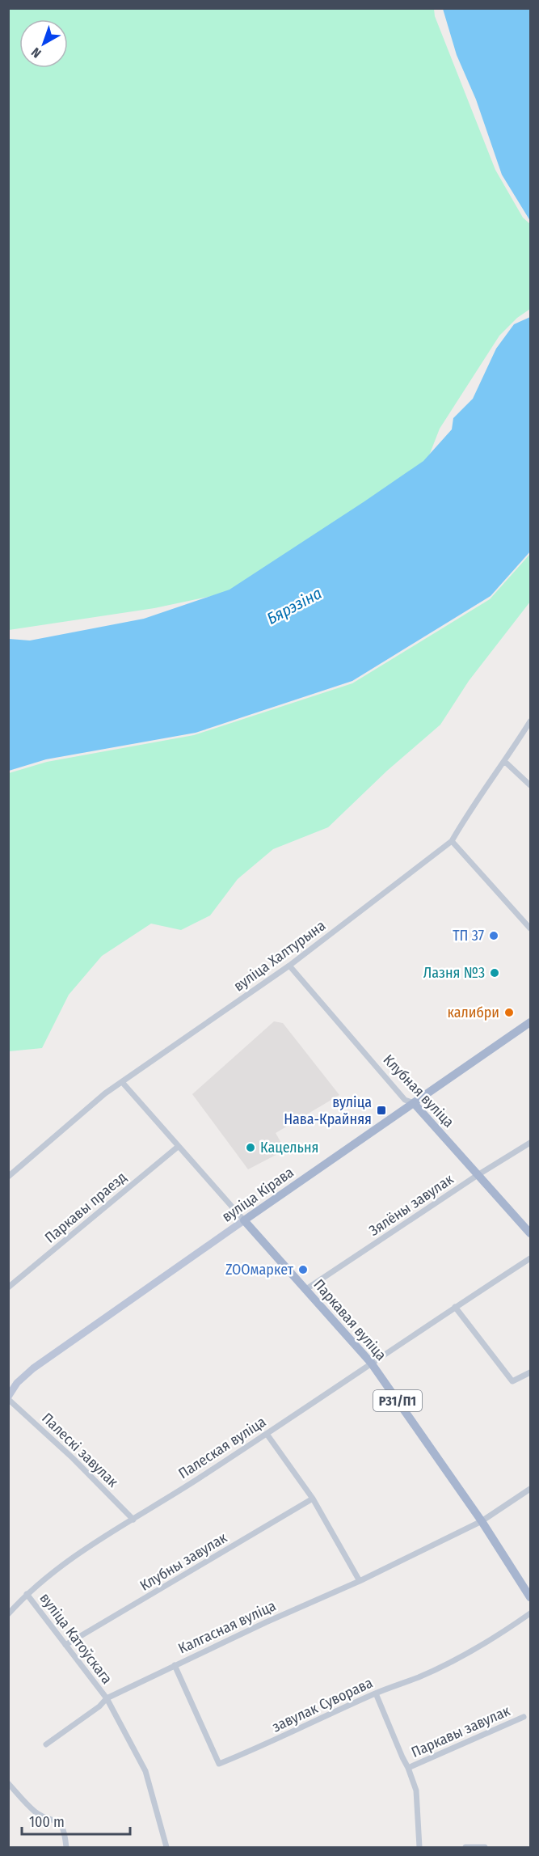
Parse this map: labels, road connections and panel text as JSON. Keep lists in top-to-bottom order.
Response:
{
  "streets": {
    "main road": [
      "Клубная вуліца",
      "вуліца Кірава",
      "Паркавая вуліца",
      "Р31/П1"
    ],
    "street": [
      "вуліца Халтурына",
      "Зялёны завулак",
      "Паркавы праезд",
      "Палеская вуліца",
      "Палескі завулак",
      "Клубны завулак",
      "Калгасная вуліца",
      "вуліца Катоўскага",
      "завулак Суворава",
      "Паркавы завулак"
    ]
  },
  "crossings": [
    ["вуліца Халтурына", "Клубная вуліца"],
    ["вуліца Халтурына", "Паркавая вуліца"],
    ["Клубная вуліца", "вуліца Кірава"],
    ["Клубная вуліца", "Зялёны завулак"],
    ["вуліца Кірава", "Паркавая вуліца"],
    ["вуліца Кірава", "Палескі завулак"],
    ["Зялёны завулак", "Паркавая вуліца"],
    ["Паркавы праезд", "Паркавая вуліца"],
    ["Паркавая вуліца", "Палеская вуліца"],
    ["Паркавая вуліца", "Калгасная вуліца"],
    ["Палеская вуліца", "Палескі завулак"],
    ["Палеская вуліца", "вуліца Катоўскага"],
    ["Клубны завулак", "вуліца Катоўскага"],
    ["Калгасная вуліца", "вуліца Катоўскага"],
    ["Калгасная вуліца", "завулак Суворава"],
    ["завулак Суворава", "Паркавы завулак"]
  ],
  "water": ["Бярэзіна"],
  "places": {
    "other": [
      "ТП 37",
      "Лазня №3",
      "калибри",
      "Кацельня",
      "ZOOмаркет"
    ],
    "transit": ["вуліца Нава-Крайняя"]
  },
  "scale_bar": "100 m",
  "north": "bottom left"
}
